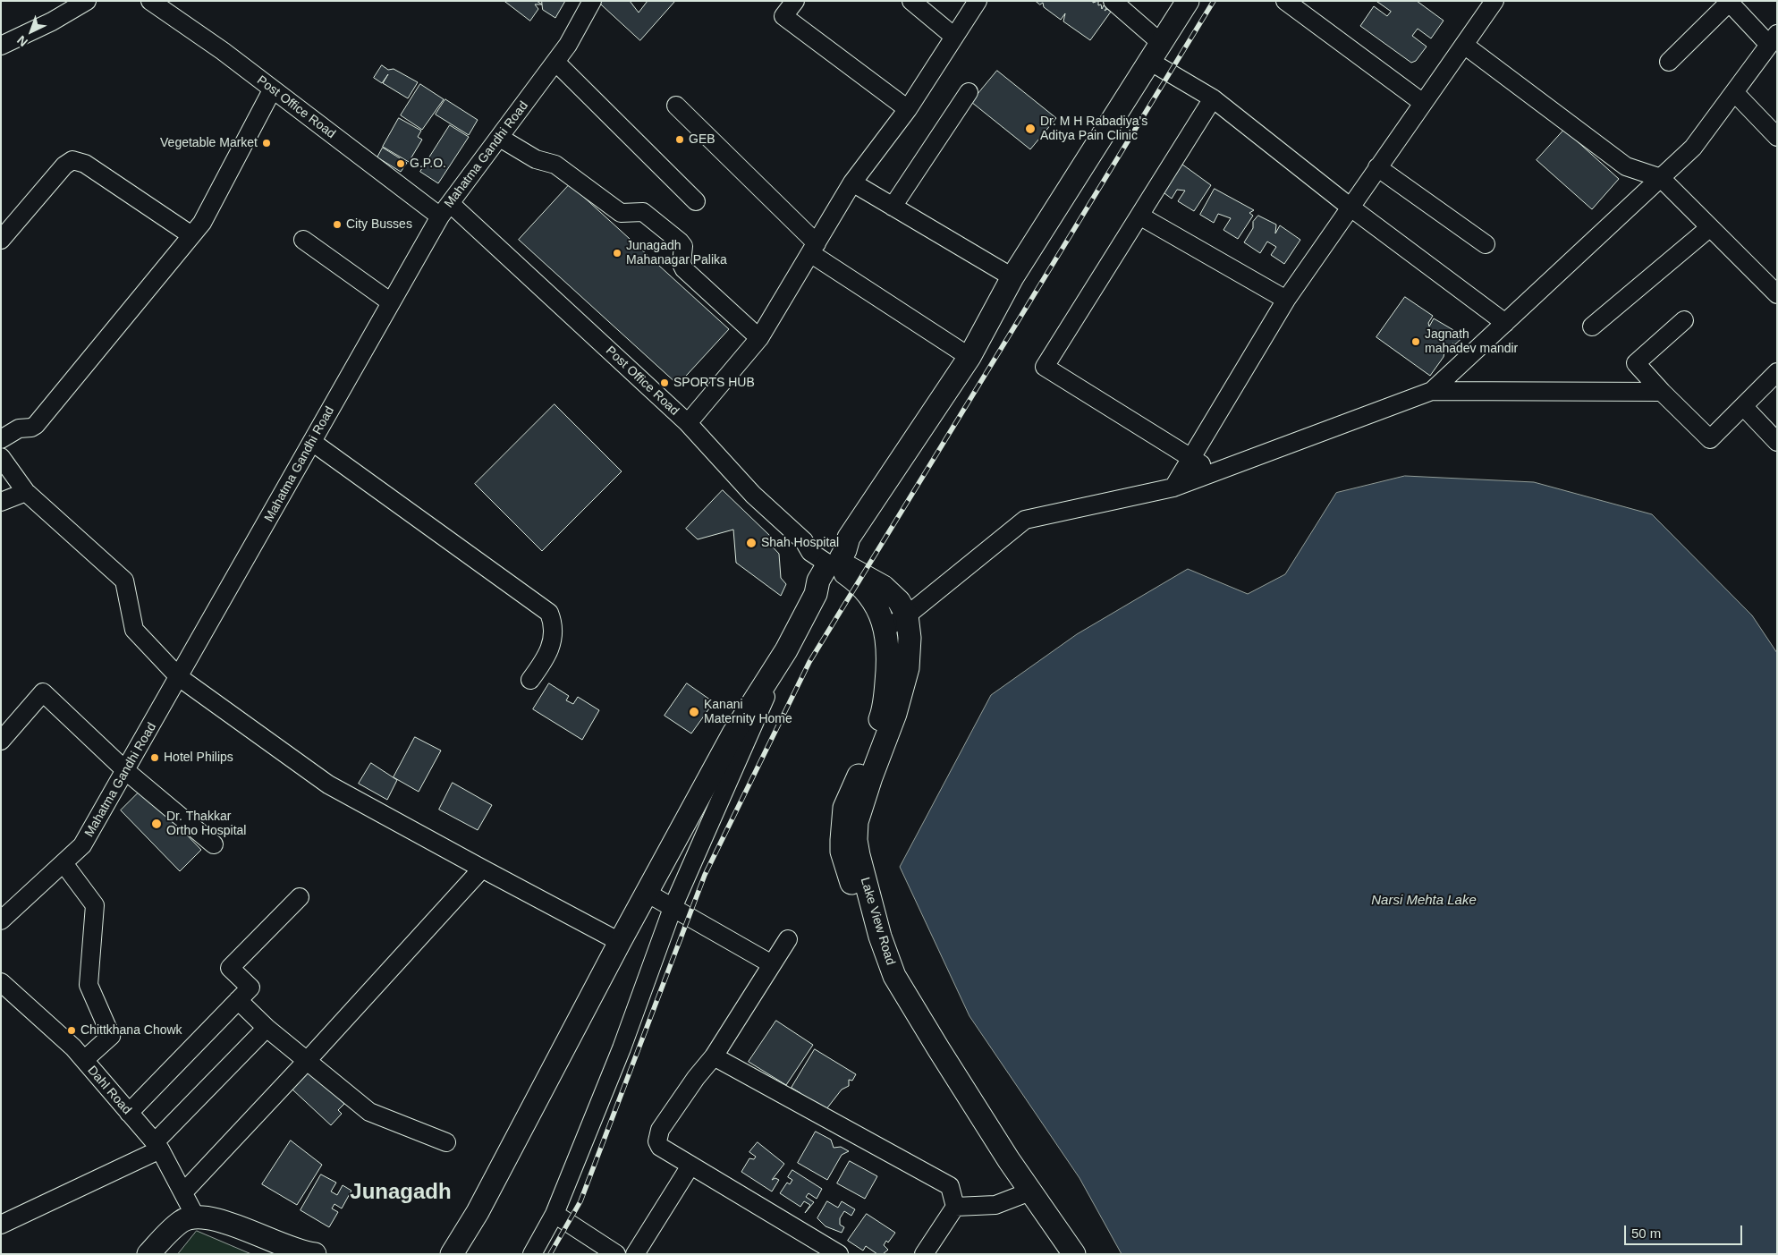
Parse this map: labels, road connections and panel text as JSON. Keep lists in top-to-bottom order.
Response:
{
  "streets": {
    "main road": ["Lake View Road"],
    "street": ["Post Office Road", "Mahatma Gandhi Road", "Dahl Road"]
  },
  "crossings": [
    ["Post Office Road", "Mahatma Gandhi Road"],
    ["Post Office Road", "Lake View Road"]
  ],
  "districts": ["Junagadh"],
  "water": ["Narsi Mehta Lake"],
  "places": [
    "Dr. M H Rabadiya's Aditya Pain Clinic",
    "GEB",
    "Vegetable Market",
    "G.P.O.",
    "City Busses",
    "Junagadh Mahanagar Palika",
    "Jagnath mahadev mandir",
    "SPORTS HUB",
    "Shah Hospital",
    "Kanani Maternity Home",
    "Hotel Philips",
    "Dr. Thakkar Ortho Hospital",
    "Chittkhana Chowk"
  ],
  "scale_bar": "50 m",
  "north": "bottom left"
}
